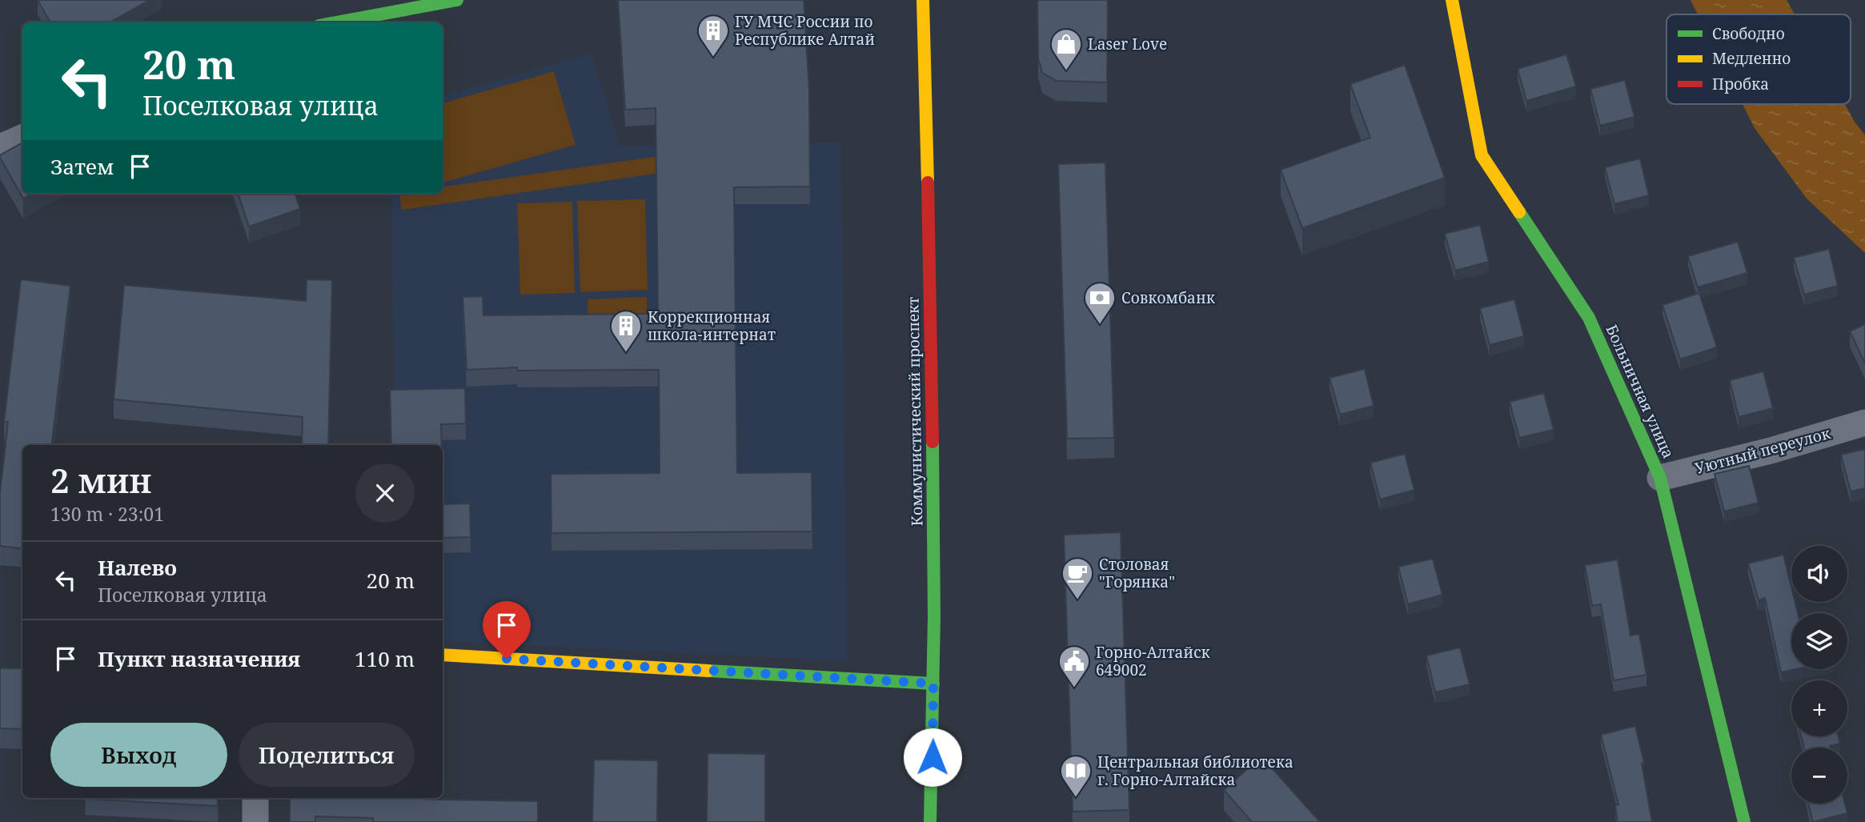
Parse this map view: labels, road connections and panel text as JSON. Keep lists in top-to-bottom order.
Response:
{
  "streets": {
    "street": ["Больничная улица", "Коммунистический проспект", "Уютный переулок"]
  },
  "crossings": [
    ["Больничная улица", "Уютный переулок"]
  ],
  "places": {
    "building": ["ГУ МЧС России по Республике Алтай", "Коррекционная школа-интернат"],
    "shop": ["Laser Love"],
    "bank": ["Совкомбанк"],
    "cafe": ["Столовая \"Горянка\""],
    "public building": ["Горно-Алтайск 649002"],
    "library": ["Центральная библиотека г. Горно-Алтайска"]
  },
  "legend": ["Свободно", "Медленно", "Пробка"],
  "page": {
    "turn": ["20 m", "Поселковая улица"],
    "then": "Затем",
    "heading": ["2 мин", "130 m · 23:01"],
    "list": [
      {
        "name": "Налево",
        "note": "Поселковая улица",
        "value": "20 m"
      },
      {
        "name": "Пункт назначения",
        "value": "110 m"
      }
    ],
    "map_buttons": ["+", "−"],
    "buttons": ["Выход", "Поделиться"]
  }
}
